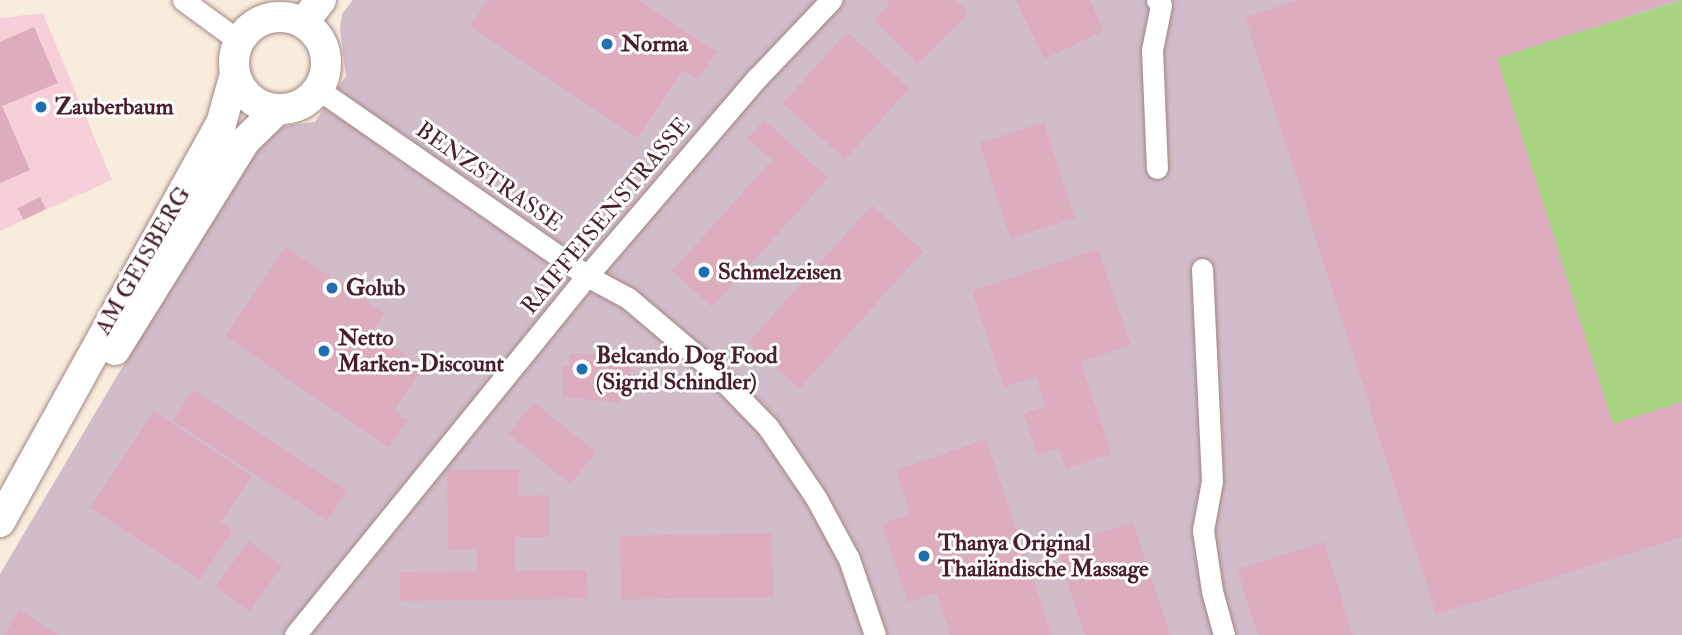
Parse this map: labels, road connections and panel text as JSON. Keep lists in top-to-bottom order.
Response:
{
  "streets": {
    "street": ["BENZSTRASSE", "RAIFFEISENSTRASSE", "AM GEISBERG"]
  },
  "crossings": [
    ["BENZSTRASSE", "RAIFFEISENSTRASSE"],
    ["BENZSTRASSE", "AM GEISBERG"]
  ],
  "places": [
    "Norma",
    "Zauberbaum",
    "Schmelzeisen",
    "Golub",
    "Netto Marken-Discount",
    "Belcando Dog Food (Sigrid Schindler)",
    "Thanya Original Thailändische Massage"
  ]
}
